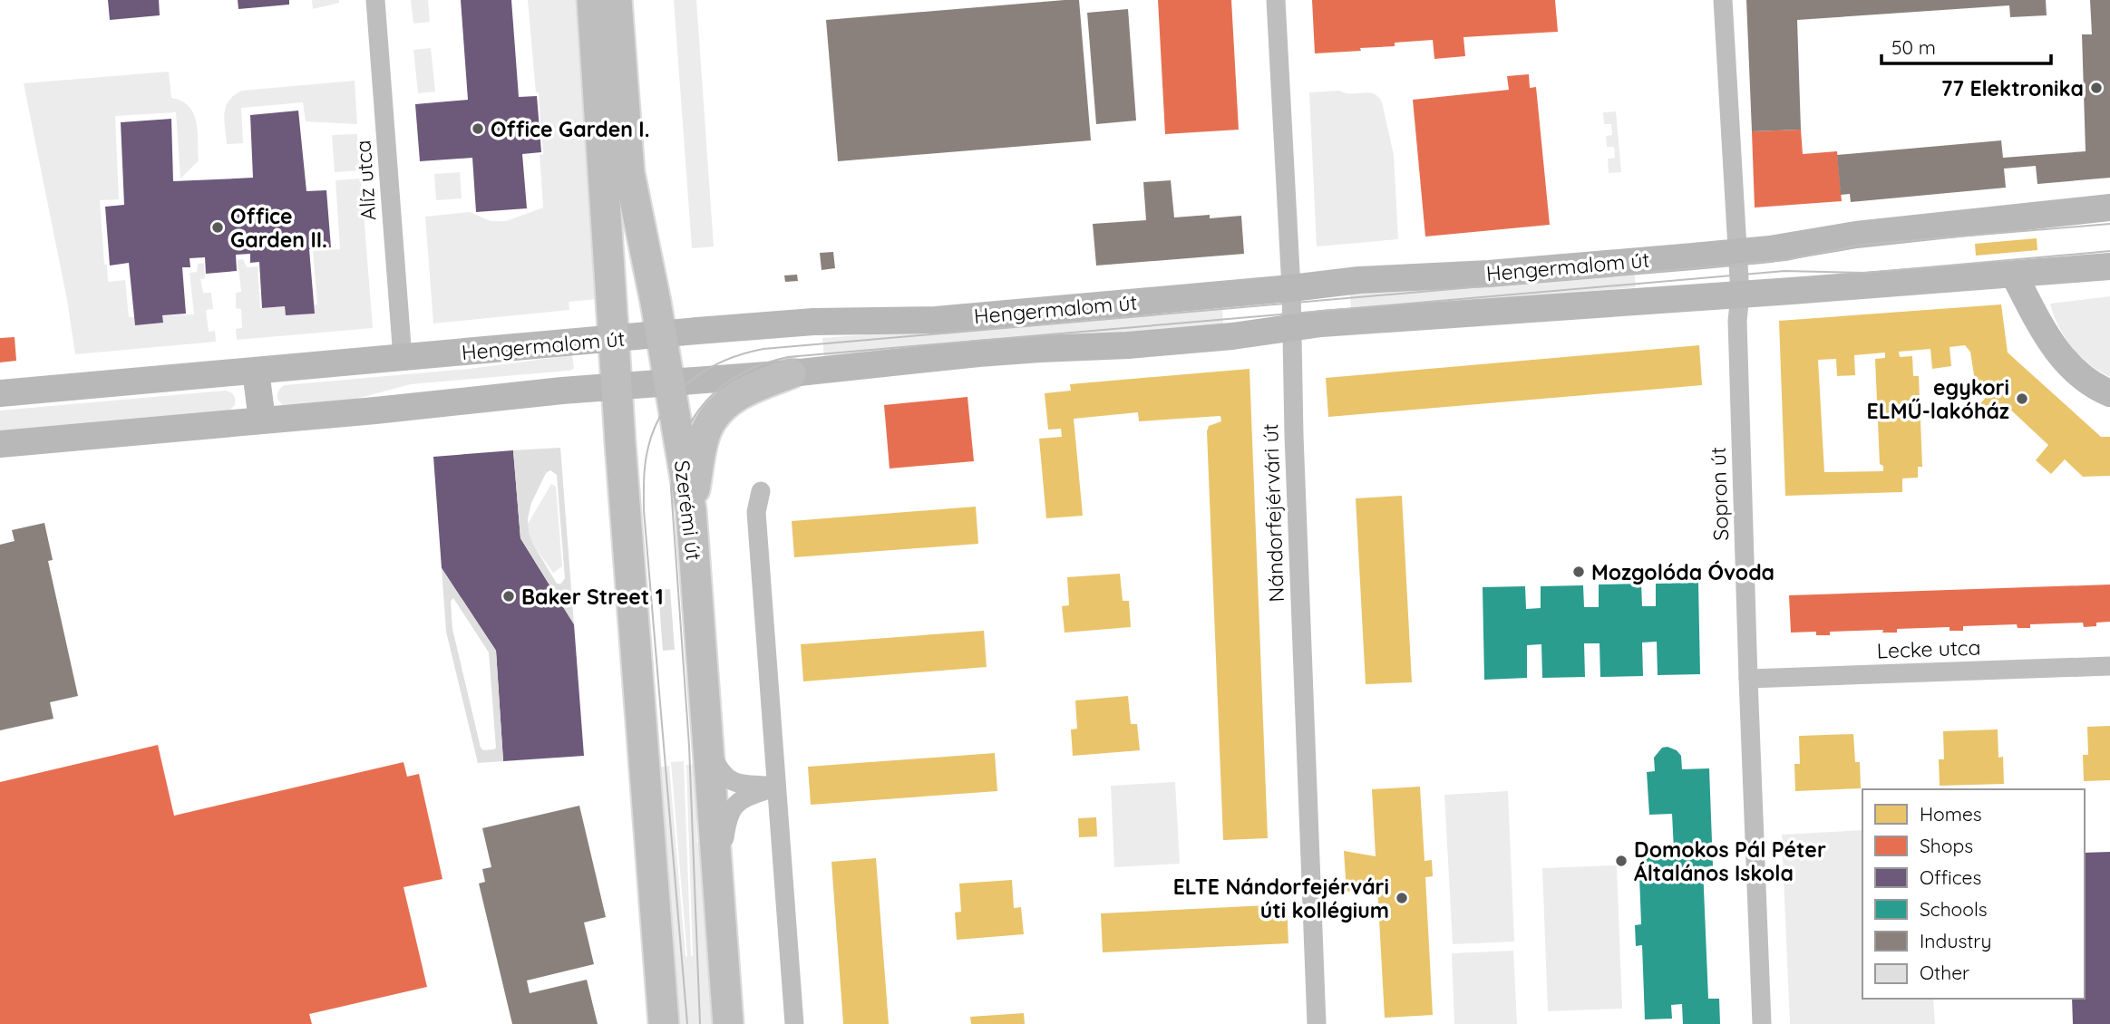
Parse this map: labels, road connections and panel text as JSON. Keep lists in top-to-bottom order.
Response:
{
  "streets": {
    "main road": ["Hengermalom út", "Szerémi út"],
    "street": [
      "Alíz utca",
      "Sopron út",
      "Nándorfejérvári út",
      "Lecke utca"
    ]
  },
  "crossings": [
    ["Alíz utca", "Hengermalom út"],
    ["Hengermalom út", "Sopron út"],
    ["Hengermalom út", "Szerémi út"],
    ["Hengermalom út", "Nándorfejérvári út"],
    ["Sopron út", "Lecke utca"]
  ],
  "places": [
    "77 Elektronika",
    "Office Garden I.",
    "Office Garden II.",
    "egykori ELMŰ-lakóház",
    "Mozgolóda Óvoda",
    "Baker Street 1",
    "Domokos Pál Péter Általános Iskola",
    "ELTE Nándorfejérvári úti kollégium"
  ],
  "legend": [
    "Homes",
    "Shops",
    "Offices",
    "Schools",
    "Industry",
    "Other"
  ],
  "scale_bar": "50 m"
}
